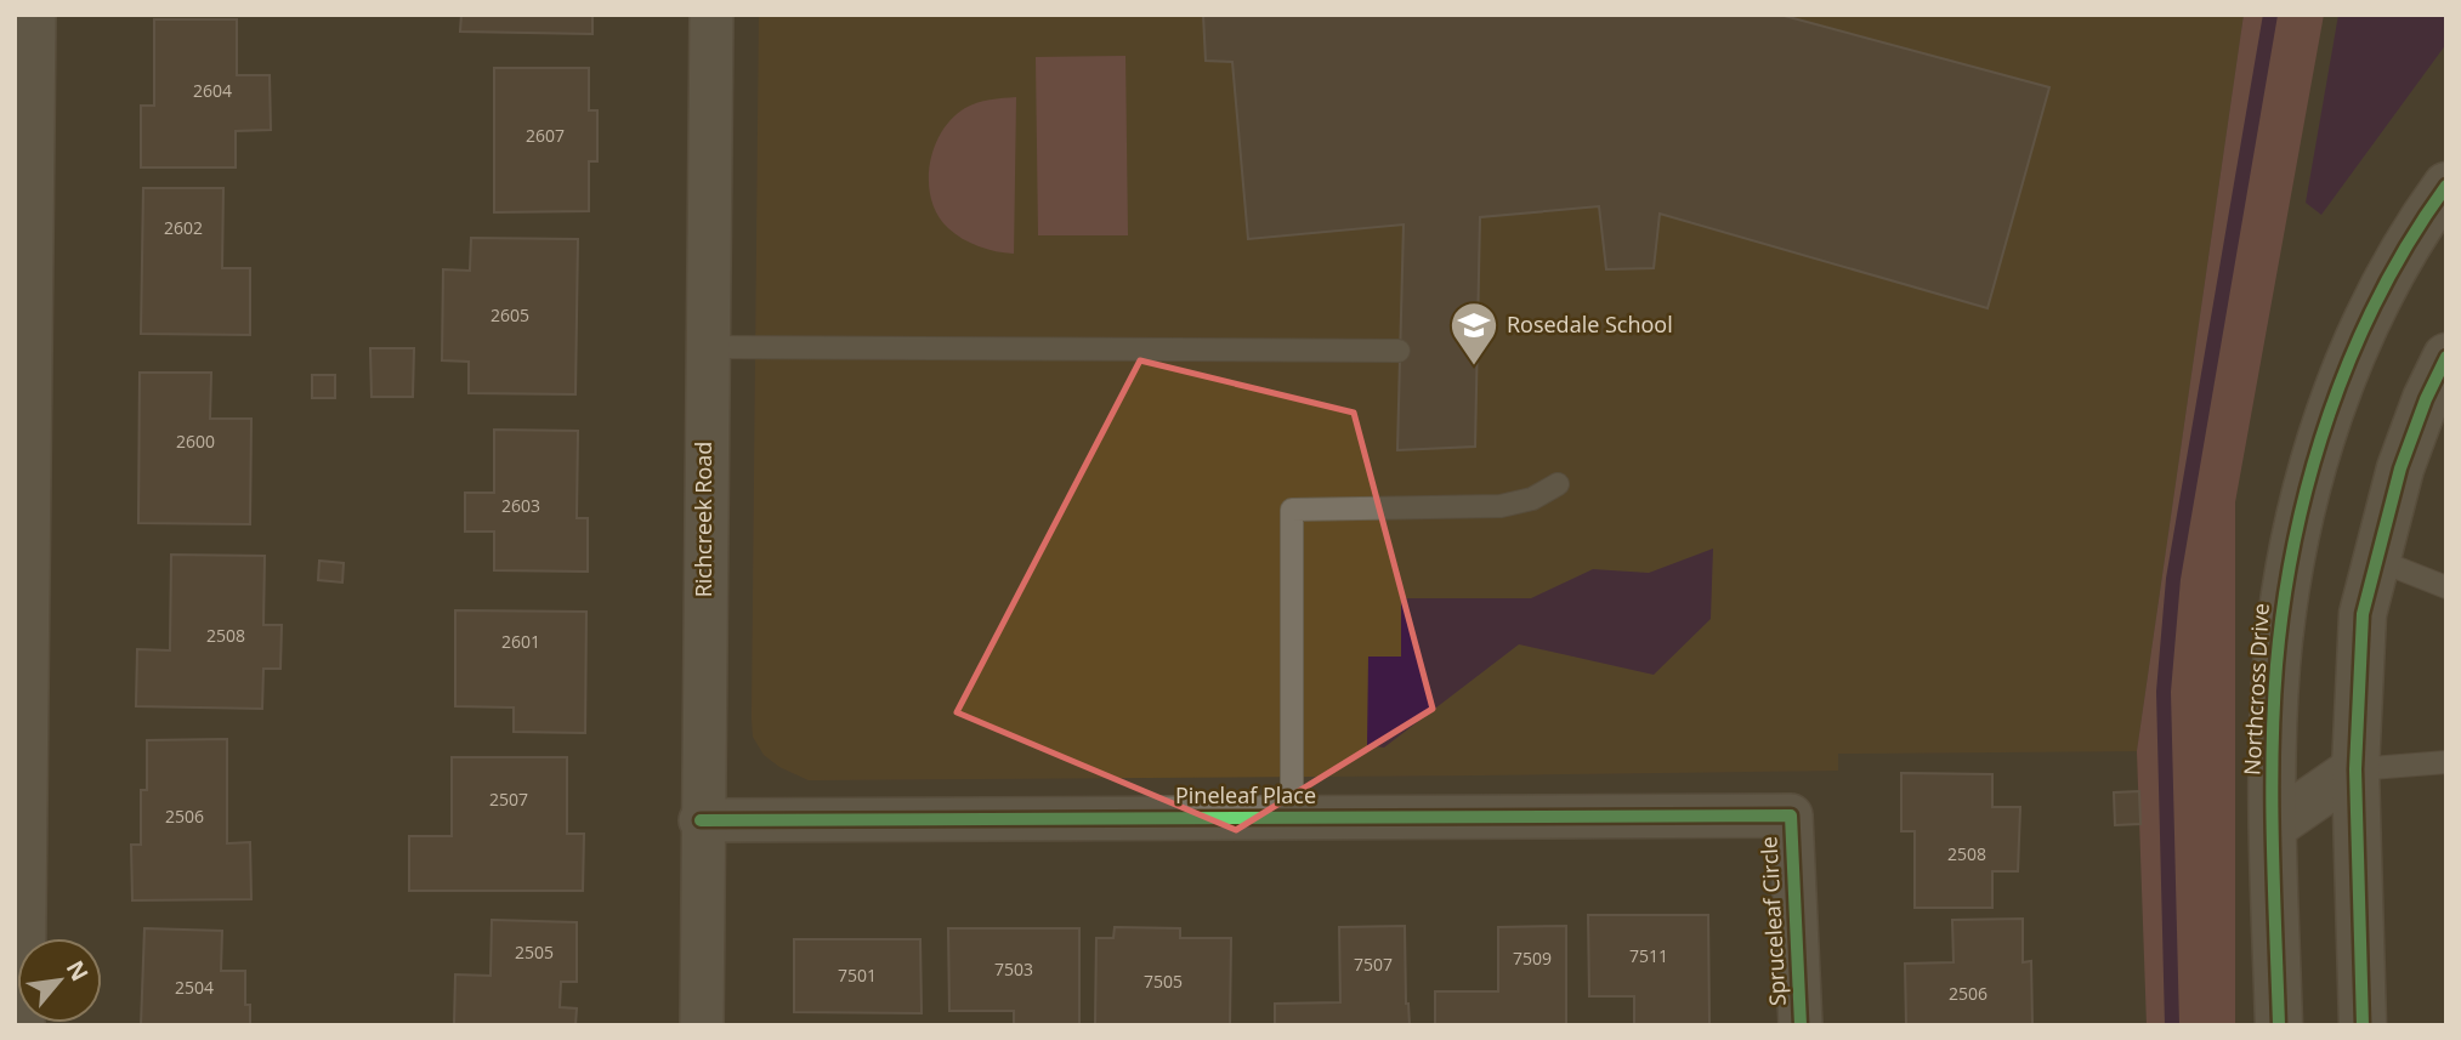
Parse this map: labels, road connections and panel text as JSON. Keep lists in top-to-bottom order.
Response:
{
  "streets": {
    "street": [
      "Richcreek Road",
      "Northcross Drive",
      "Pineleaf Place",
      "Spruceleaf Circle"
    ]
  },
  "crossings": [
    ["Richcreek Road", "Pineleaf Place"],
    ["Pineleaf Place", "Spruceleaf Circle"]
  ],
  "places": {
    "school or university": ["Rosedale School"]
  },
  "house_numbers": [
    "2604",
    "2607",
    "2602",
    "2605",
    "2600",
    "2603",
    "2508",
    "2601",
    "2507",
    "2506",
    "2508",
    "2505",
    "7511",
    "7509",
    "7507",
    "7503",
    "7501",
    "7505",
    "2504",
    "2506"
  ],
  "north": "top right"
}
